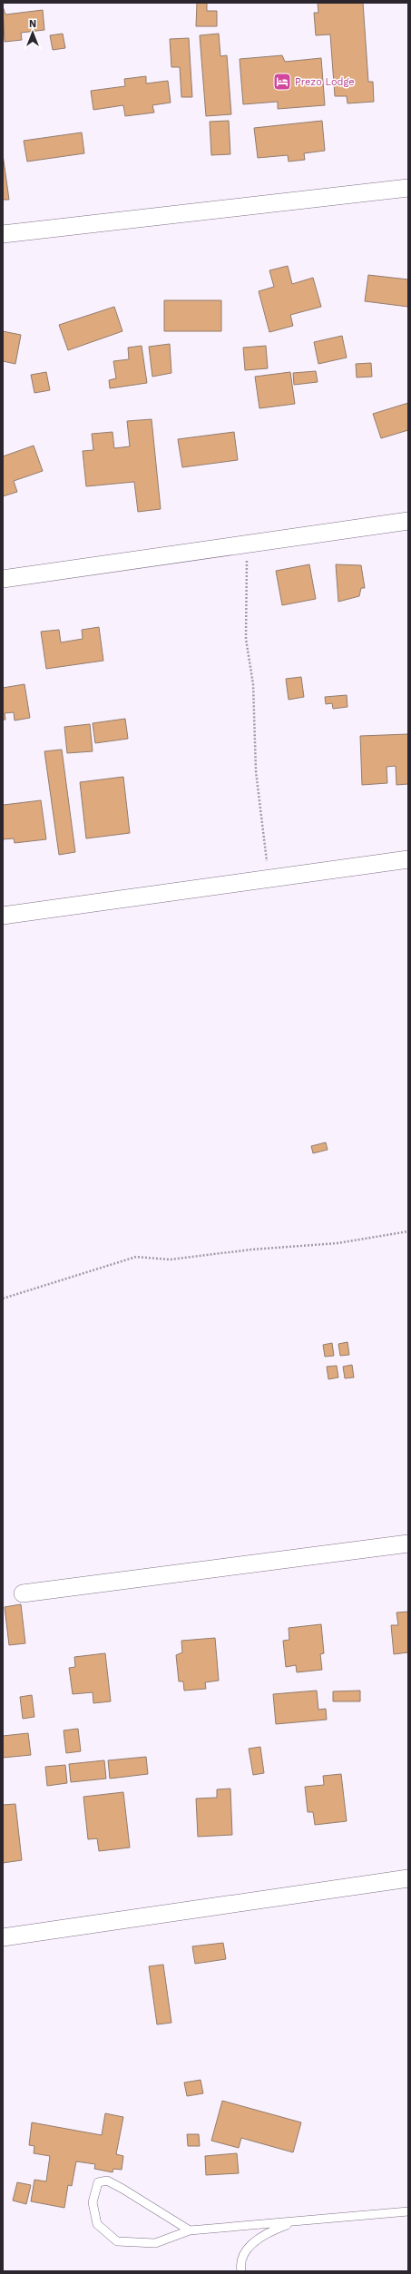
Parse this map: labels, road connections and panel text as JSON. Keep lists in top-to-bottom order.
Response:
{
  "places": {
    "hotel": ["Prezo Lodge"]
  },
  "north": "top"
}
